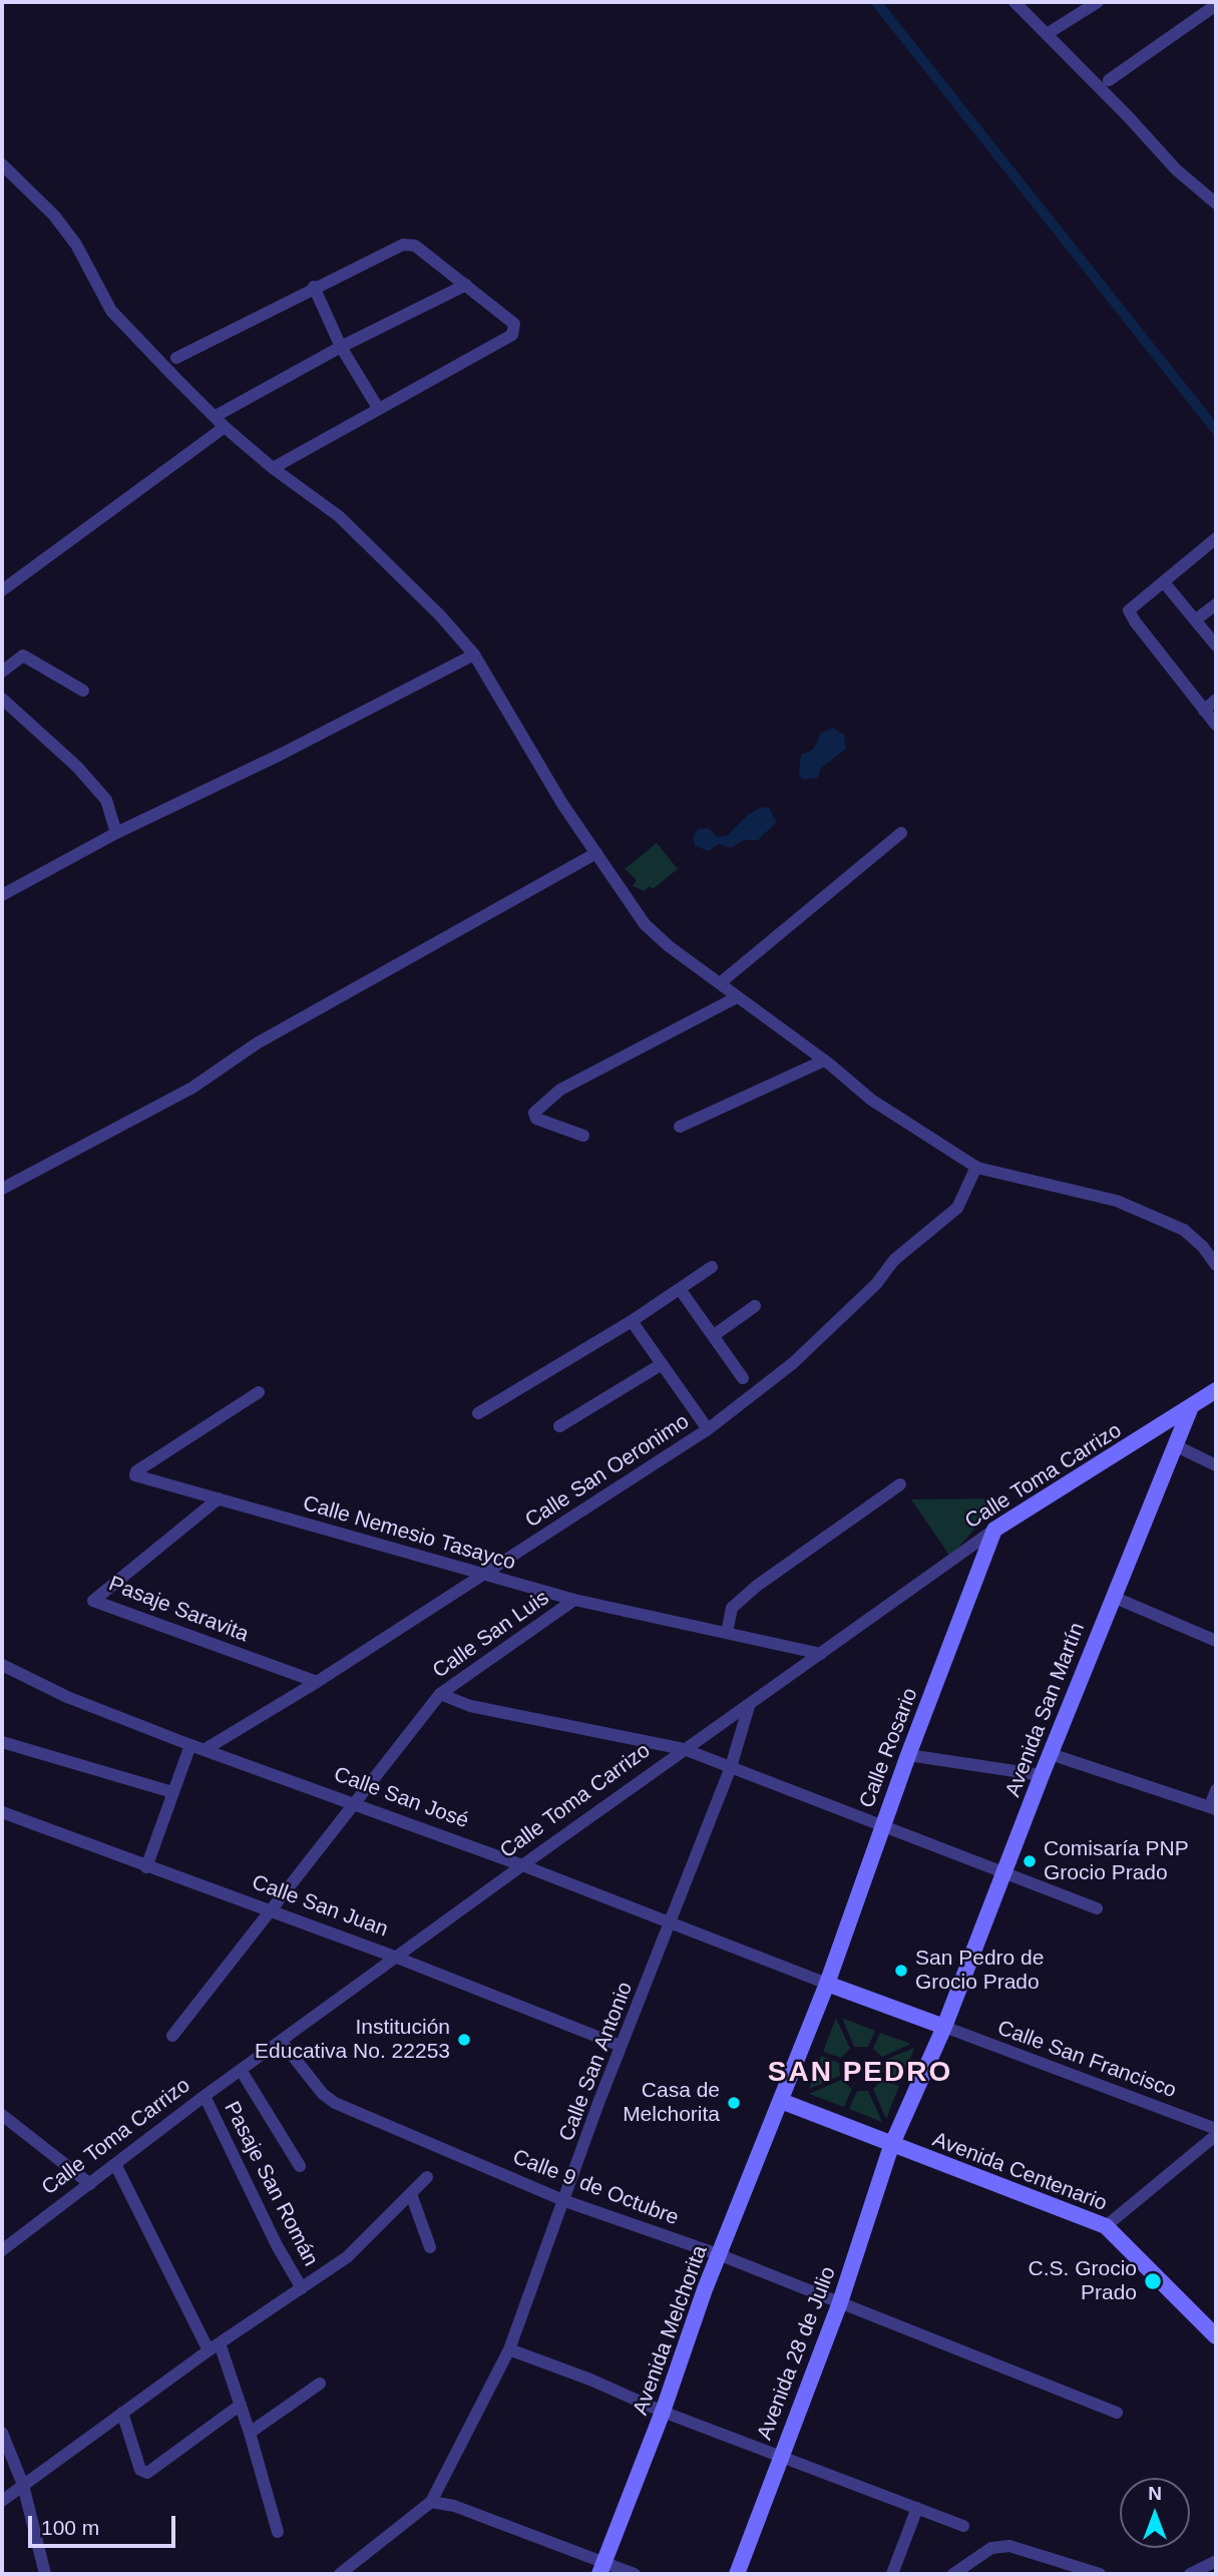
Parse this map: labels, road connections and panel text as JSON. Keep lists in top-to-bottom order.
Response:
{
  "streets": {
    "main road": [
      "Calle Toma Carrizo",
      "Avenida San Martín",
      "Calle Rosario",
      "Calle San José",
      "Avenida Centenario",
      "Avenida Melchorita",
      "Avenida 28 de Julio"
    ],
    "street": [
      "Calle San Oeronimo",
      "Calle Nemesio Tasayco",
      "Pasaje Saravita",
      "Calle San Luis",
      "Calle San Juan",
      "Calle San Francisco",
      "Calle San Antonio",
      "Pasaje San Román",
      "Calle 9 de Octubre"
    ]
  },
  "crossings": [
    ["Calle San Oeronimo", "Calle Nemesio Tasayco"],
    ["Calle San Oeronimo", "Pasaje Saravita"],
    ["Calle San Oeronimo", "Calle San José"],
    ["Calle Toma Carrizo", "Calle Nemesio Tasayco"],
    ["Calle Toma Carrizo", "Avenida San Martín"],
    ["Calle Toma Carrizo", "Calle Rosario"],
    ["Calle Toma Carrizo", "Calle San José"],
    ["Calle Toma Carrizo", "Calle San Juan"],
    ["Calle Toma Carrizo", "Calle San Antonio"],
    ["Calle Toma Carrizo", "Pasaje San Román"],
    ["Calle Toma Carrizo", "Calle 9 de Octubre"],
    ["Calle Nemesio Tasayco", "Pasaje Saravita"],
    ["Calle Nemesio Tasayco", "Calle San Luis"],
    ["Calle San Luis", "Calle San José"],
    ["Calle San Luis", "Calle San Juan"],
    ["Avenida San Martín", "Calle San José"],
    ["Avenida San Martín", "Calle San Francisco"],
    ["Avenida San Martín", "Avenida 28 de Julio"],
    ["Calle Rosario", "Calle San José"],
    ["Calle Rosario", "Avenida Melchorita"],
    ["Calle San José", "Calle San Francisco"],
    ["Calle San José", "Calle San Antonio"],
    ["Calle San José", "Avenida 28 de Julio"],
    ["Calle San Juan", "Calle San Antonio"],
    ["Calle San Francisco", "Avenida 28 de Julio"],
    ["Calle San Antonio", "Calle 9 de Octubre"],
    ["Avenida Centenario", "Avenida 28 de Julio"],
    ["Calle 9 de Octubre", "Avenida Melchorita"],
    ["Calle 9 de Octubre", "Avenida 28 de Julio"]
  ],
  "districts": ["SAN PEDRO"],
  "places": [
    "Comisaría PNP Grocio Prado",
    "San Pedro de Grocio Prado",
    "Institución Educativa No. 22253",
    "Casa de Melchorita",
    "C.S. Grocio Prado"
  ],
  "scale_bar": "100 m",
  "north": "top"
}
